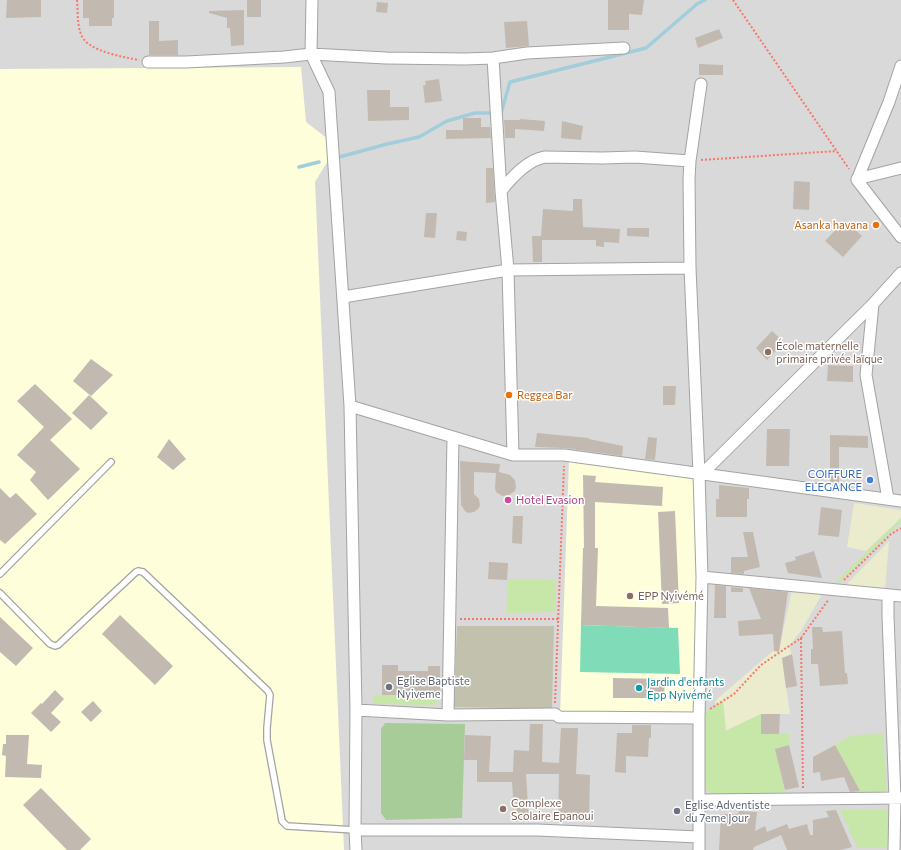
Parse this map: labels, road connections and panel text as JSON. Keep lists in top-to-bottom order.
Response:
{
  "places": [
    "Asanka havana",
    "École maternelle primaire privée laïque",
    "Reggea Bar",
    "COIFFURE ELEGANCE",
    "Hotel Evasion",
    "EPP Nyivémé",
    "Eglise Baptiste Nyiveme",
    "Jardin d'enfants Epp Nyivémé",
    "Complexe Scolaire Epanoui",
    "Eglise Adventiste du 7eme Jour"
  ]
}
